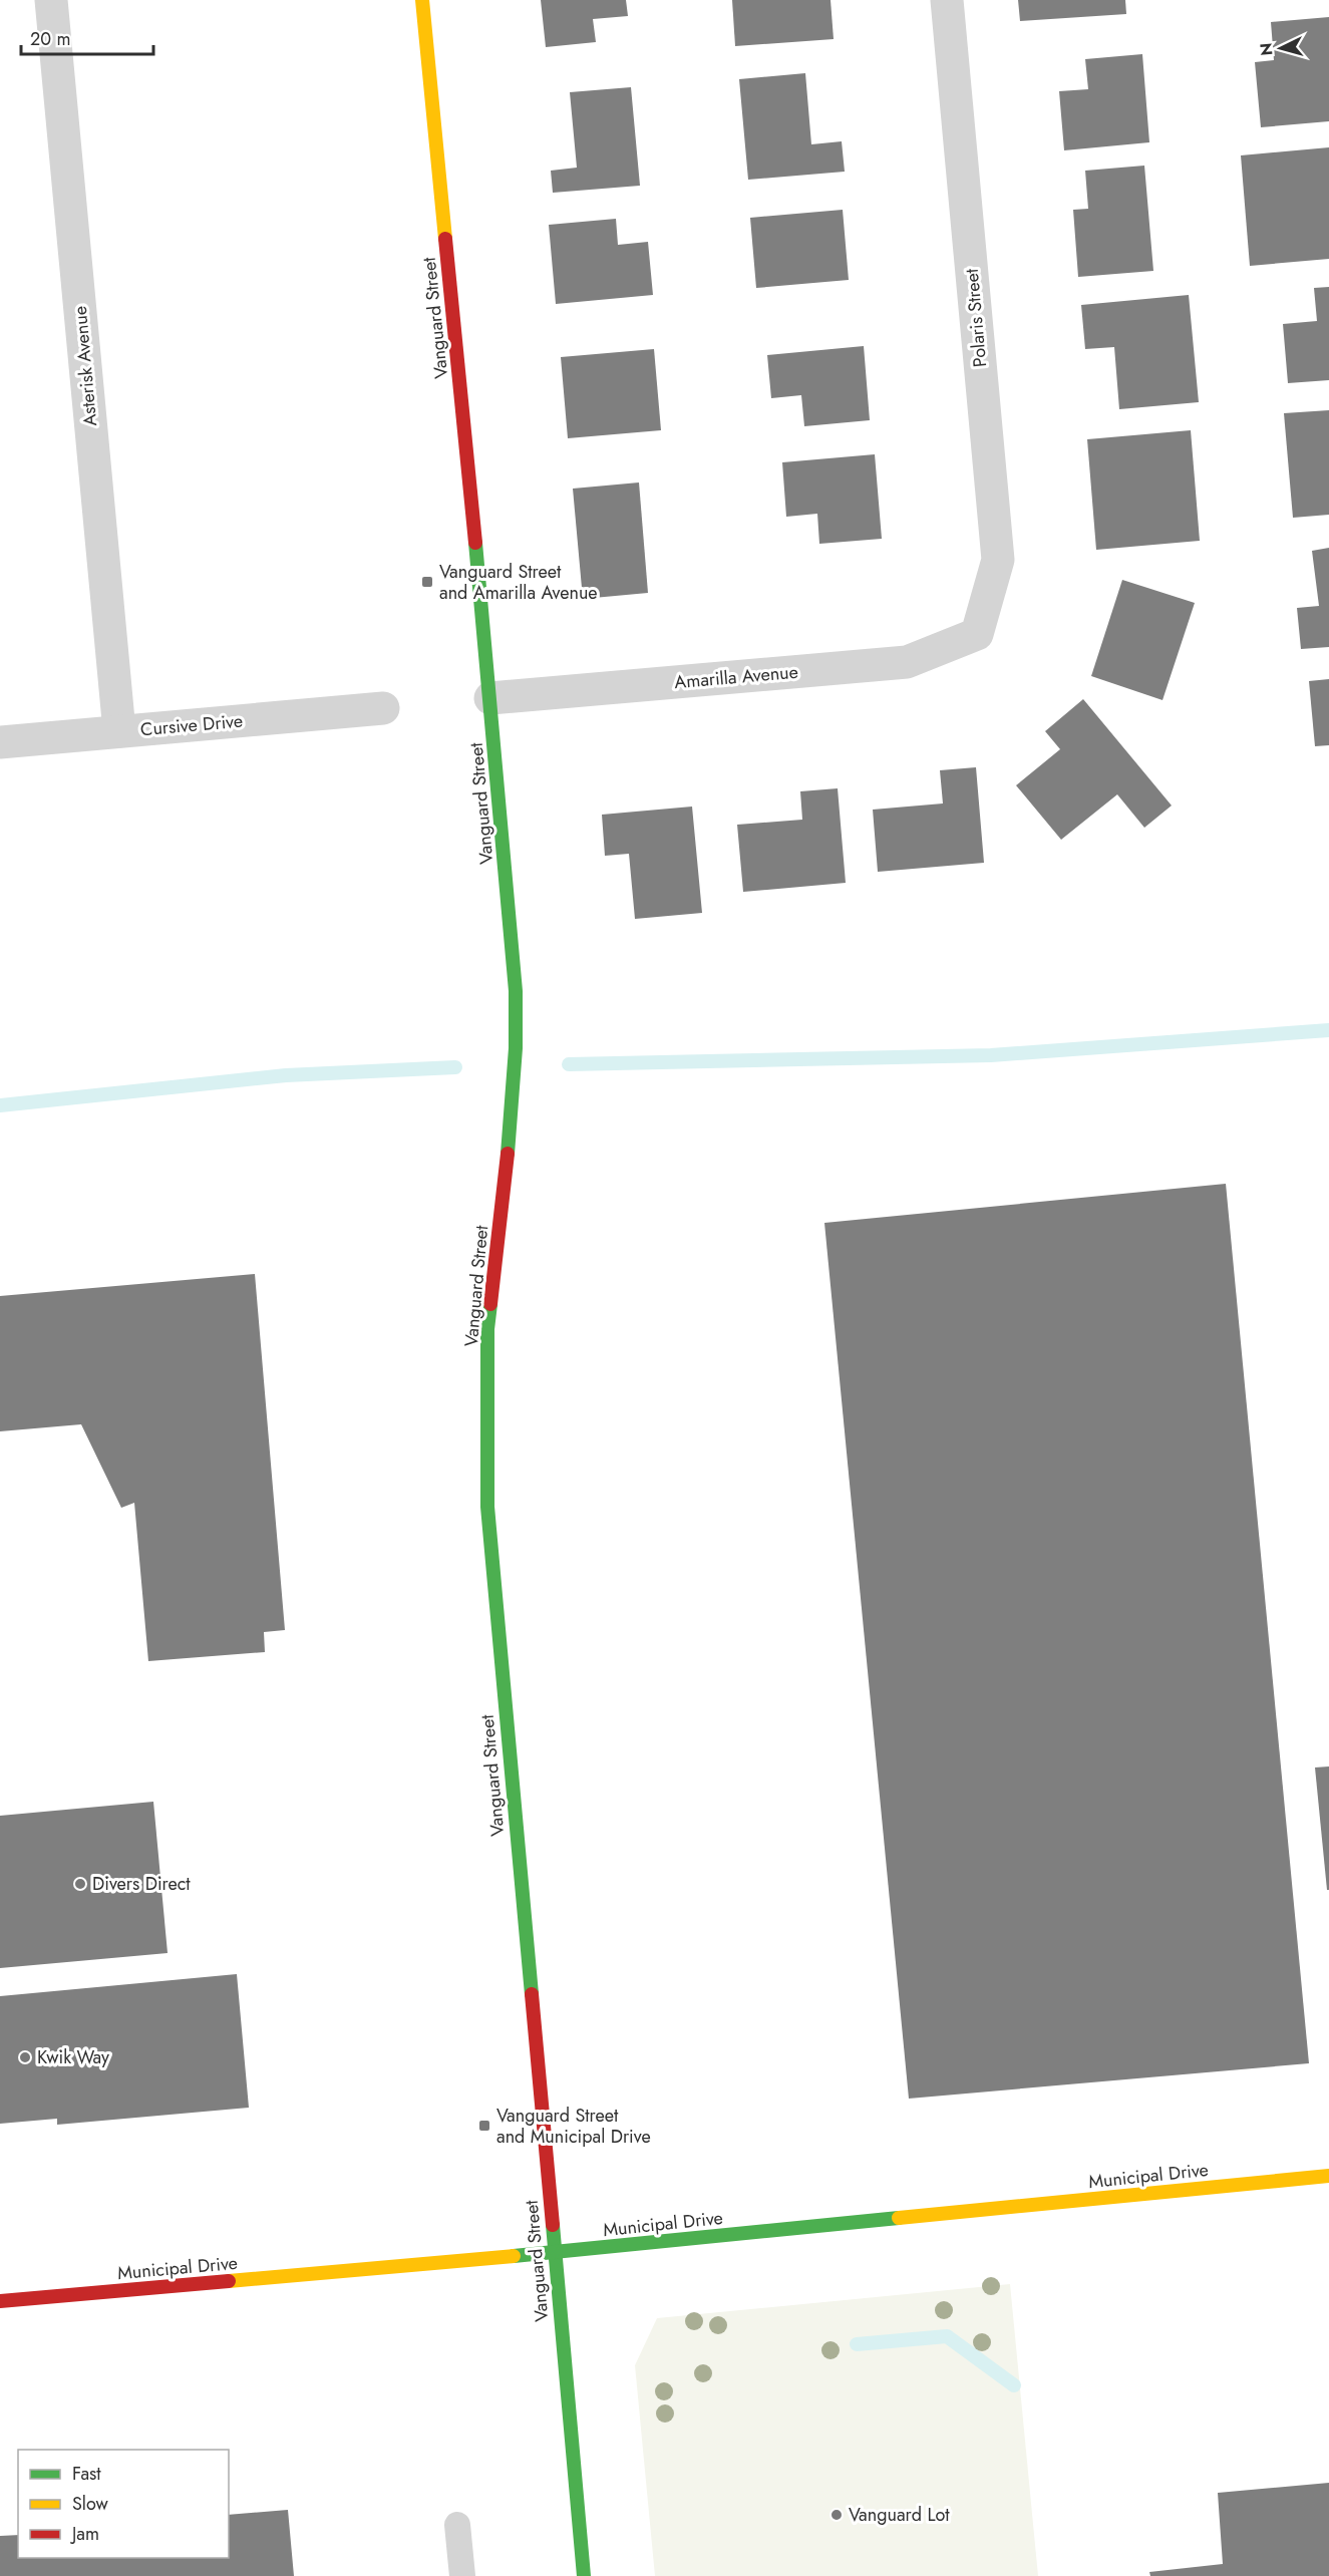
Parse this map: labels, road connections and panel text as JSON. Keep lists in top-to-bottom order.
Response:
{
  "streets": {
    "street": [
      "Vanguard Street",
      "Polaris Street",
      "Asterisk Avenue",
      "Amarilla Avenue",
      "Cursive Drive",
      "Municipal Drive"
    ]
  },
  "crossings": [
    ["Vanguard Street", "Amarilla Avenue"],
    ["Vanguard Street", "Municipal Drive"],
    ["Polaris Street", "Amarilla Avenue"],
    ["Asterisk Avenue", "Cursive Drive"]
  ],
  "places": {
    "transit": ["Vanguard Street and Amarilla Avenue", "Vanguard Street and Municipal Drive"],
    "other": ["Divers Direct", "Kwik Way", "Vanguard Lot"]
  },
  "legend": ["Fast", "Slow", "Jam"],
  "scale_bar": "20 m",
  "north": "left"
}
